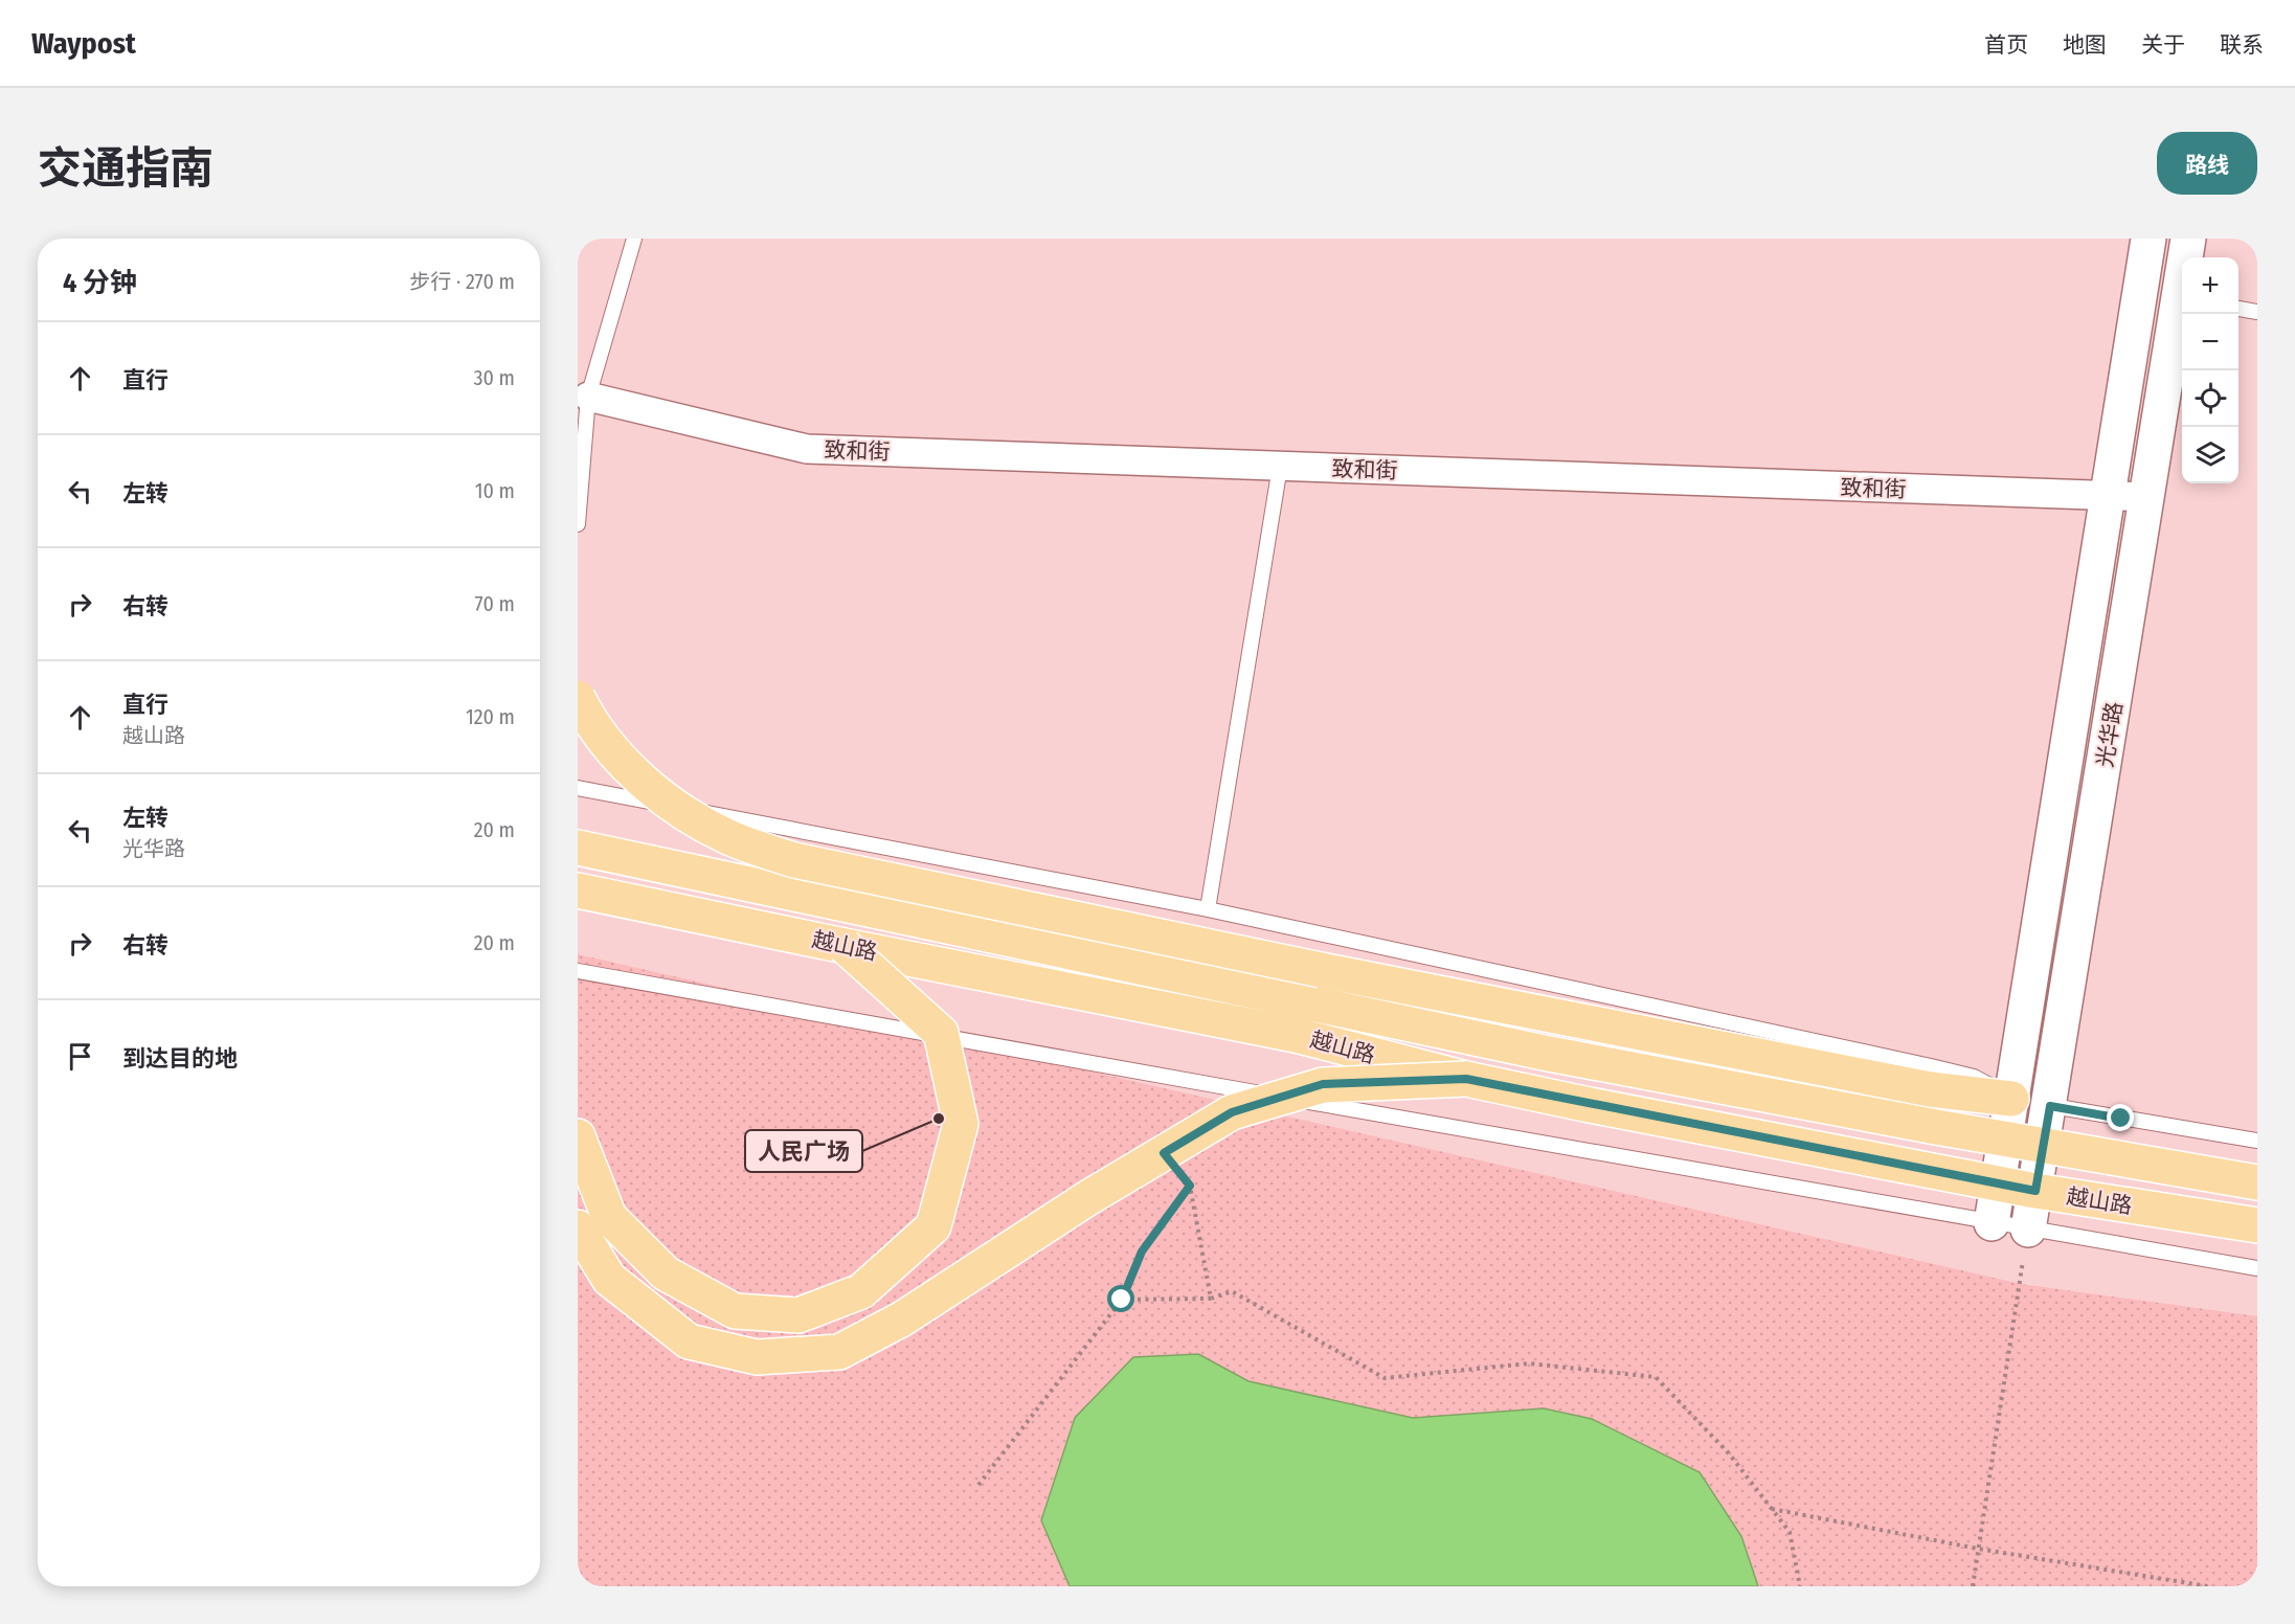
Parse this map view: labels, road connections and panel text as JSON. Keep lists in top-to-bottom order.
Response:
{
  "streets": {
    "main road": ["光华路", "越山路"],
    "street": ["致和街"]
  },
  "crossings": [
    ["致和街", "光华路"],
    ["光华路", "越山路"]
  ],
  "places": ["人民广场"],
  "page": {
    "header": "Waypost",
    "nav": [
      "首页",
      "地图",
      "关于",
      "联系"
    ],
    "title": "交通指南",
    "buttons": "路线",
    "heading": ["4 分钟", "步行 · 270 m"],
    "map_buttons": ["+", "−"],
    "list": [
      ["直行", "30 m"],
      ["左转", "10 m"],
      ["右转", "70 m"],
      ["直行", "越山路", "120 m"],
      ["左转", "光华路", "20 m"],
      ["右转", "20 m"],
      "到达目的地"
    ]
  }
}
